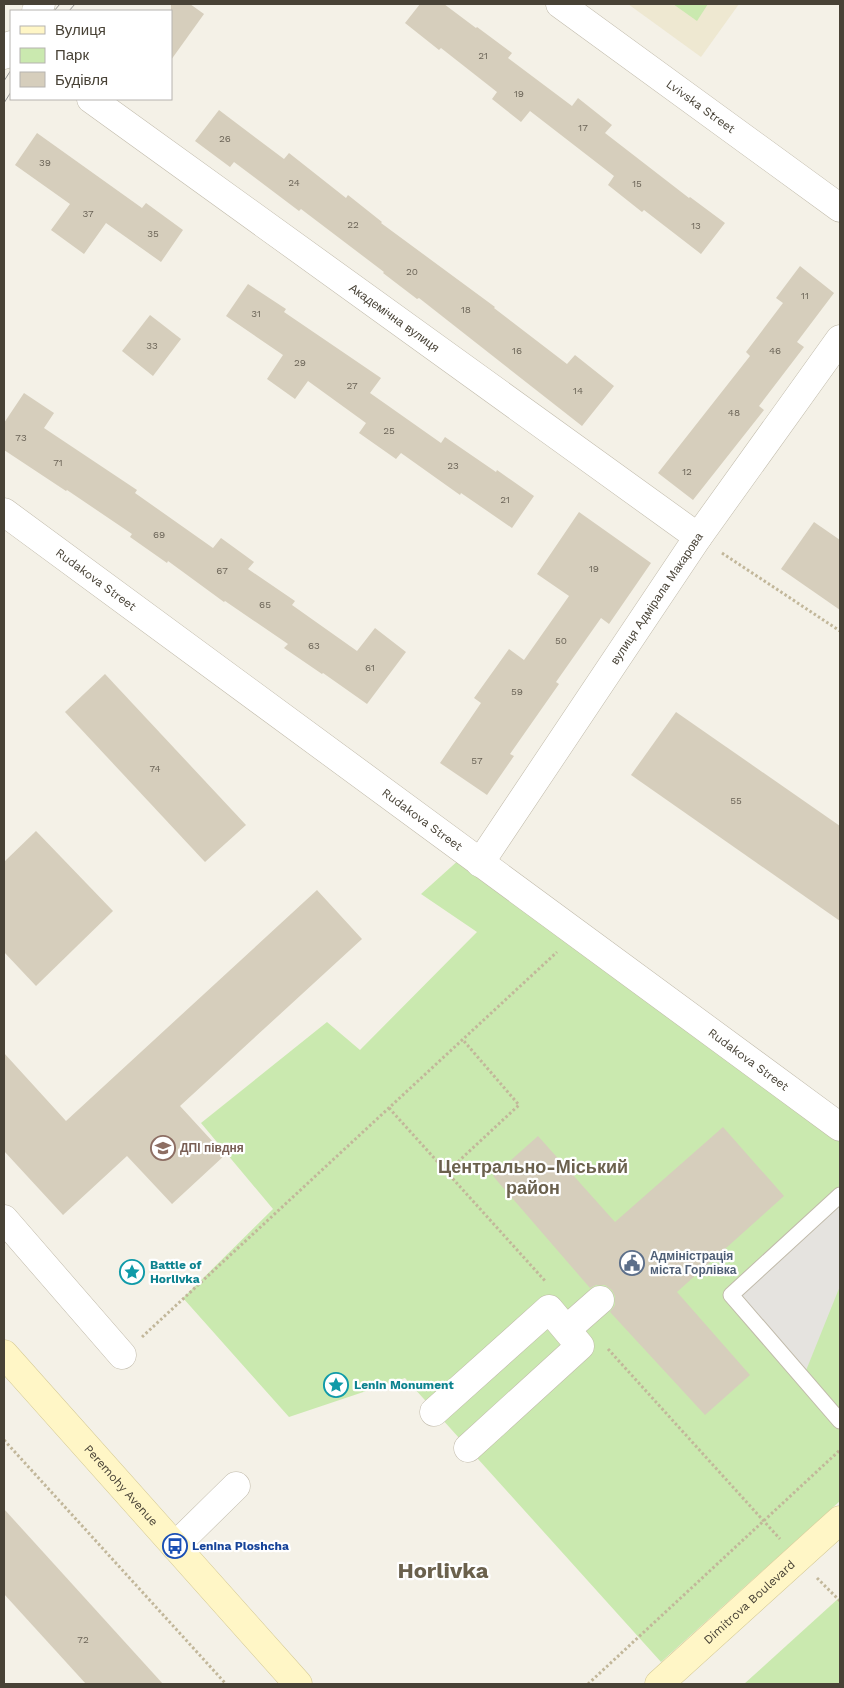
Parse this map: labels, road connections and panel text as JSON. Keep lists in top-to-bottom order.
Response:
{
  "streets": {
    "main road": ["Peremohy Avenue", "Dimitrova Boulevard"],
    "street": [
      "Lvivska Street",
      "Академічна вулиця",
      "Rudakova Street",
      "вулиця Адмірала Макарова"
    ]
  },
  "crossings": [
    ["Академічна вулиця", "вулиця Адмірала Макарова"],
    ["Rudakova Street", "вулиця Адмірала Макарова"]
  ],
  "districts": ["Центрально-Міський район", "Horlivka"],
  "places": {
    "school or university": ["ДПІ півдня"],
    "public building": ["Адміністрація міста Горлівка"],
    "place": ["Battle of Horlivka", "Lenin Monument"],
    "bus stop": ["Lenina Ploshcha"]
  },
  "house_numbers": [
    "21",
    "19",
    "17",
    "26",
    "39",
    "24",
    "15",
    "37",
    "22",
    "13",
    "35",
    "20",
    "11",
    "18",
    "31",
    "33",
    "16",
    "46",
    "29",
    "27",
    "14",
    "48",
    "25",
    "73",
    "71",
    "23",
    "12",
    "21",
    "69",
    "19",
    "67",
    "65",
    "50",
    "63",
    "61",
    "59",
    "57",
    "74",
    "55",
    "72"
  ],
  "legend": ["Вулиця", "Парк", "Будівля"]
}
